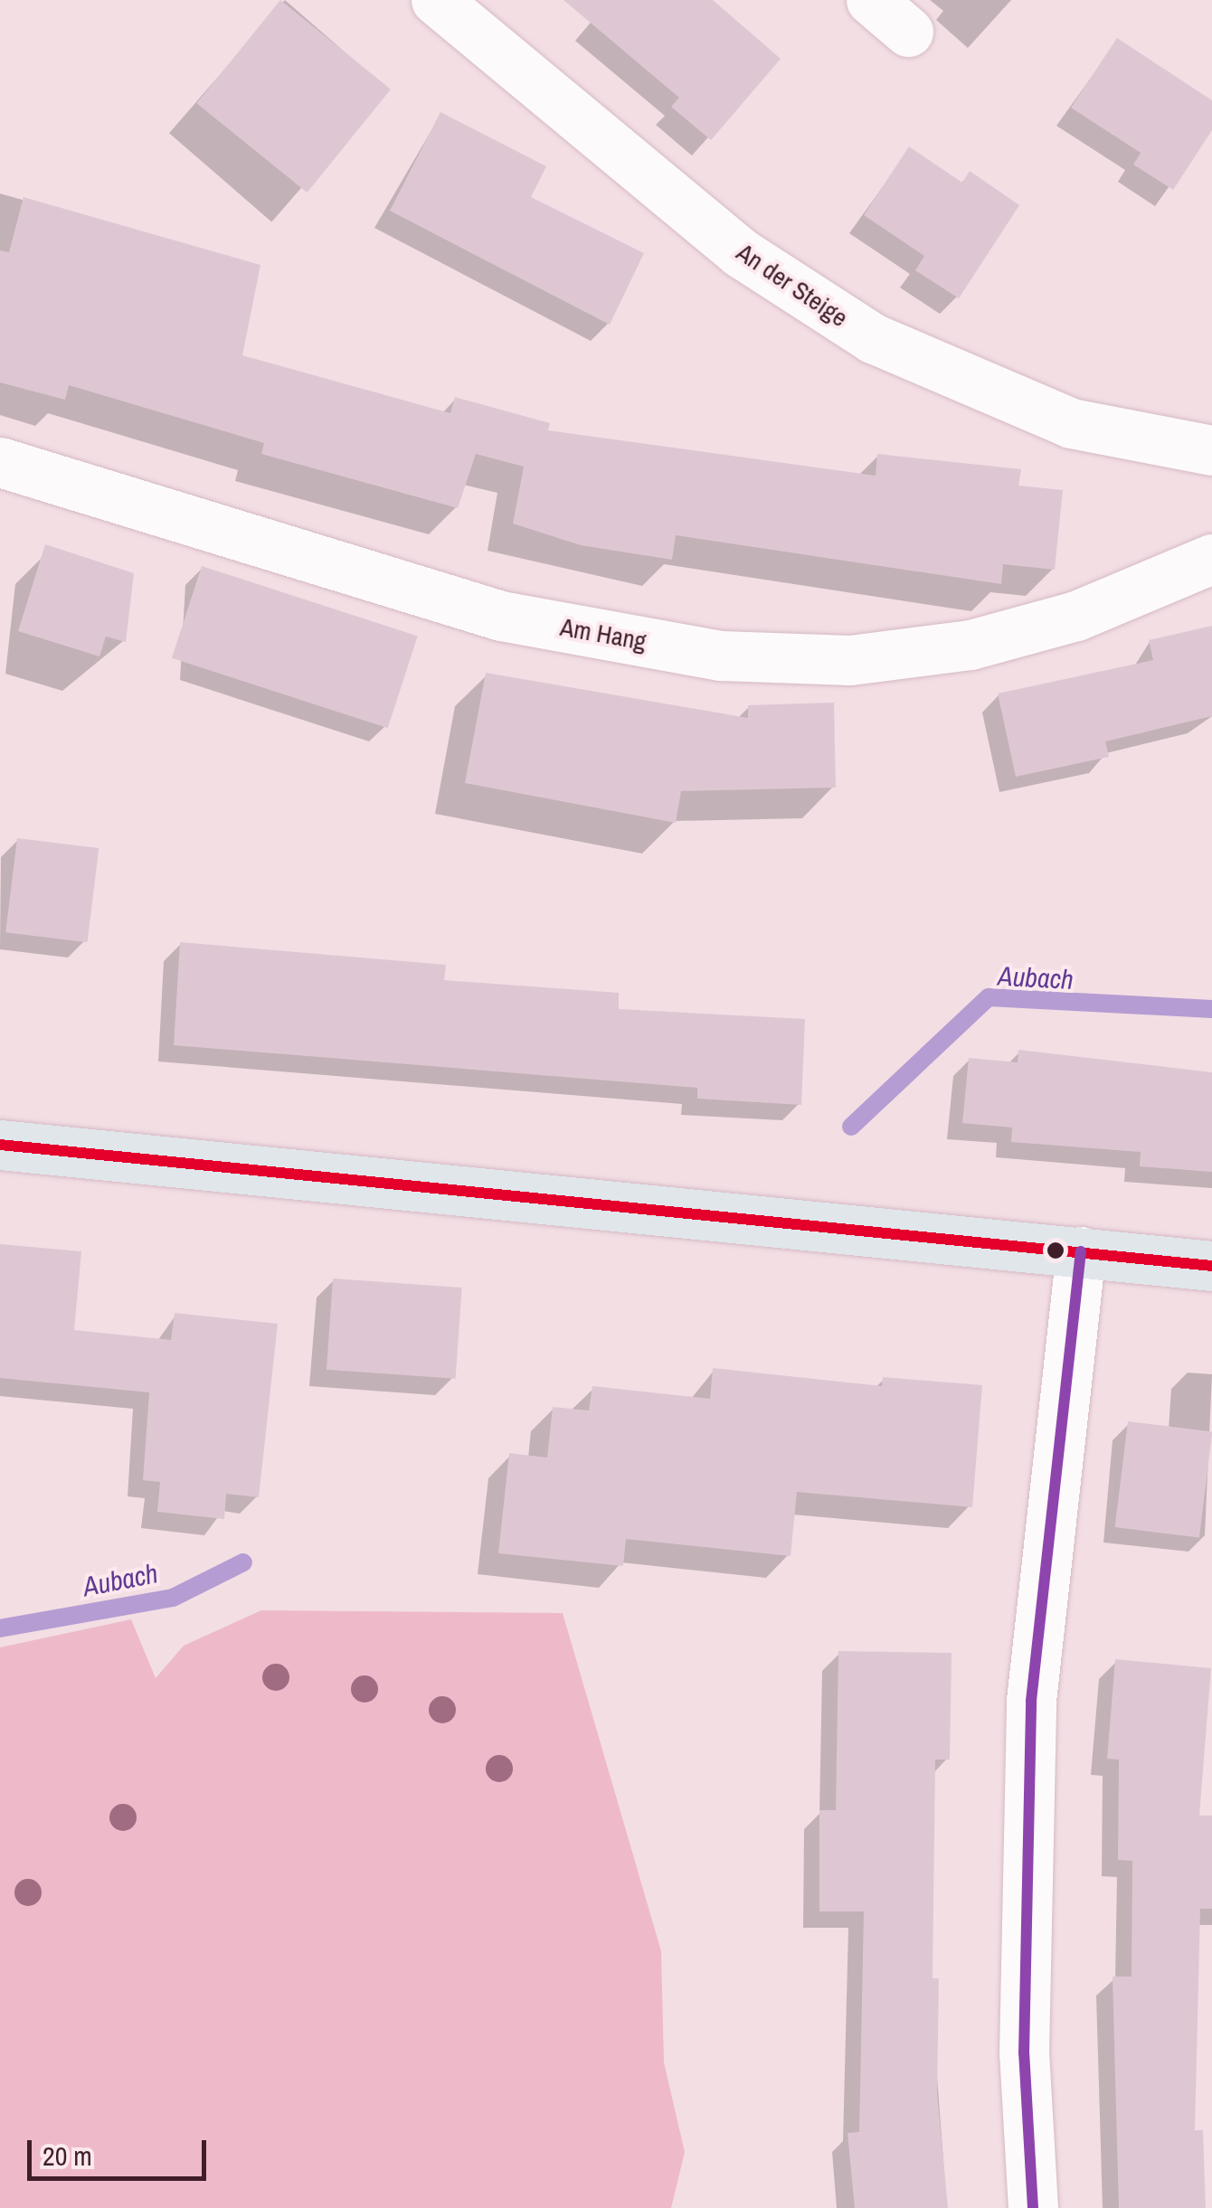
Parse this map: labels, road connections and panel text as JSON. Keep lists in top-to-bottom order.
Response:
{
  "streets": {
    "street": ["An der Steige", "Am Hang"]
  },
  "water": ["Aubach"],
  "scale_bar": "20 m"
}
